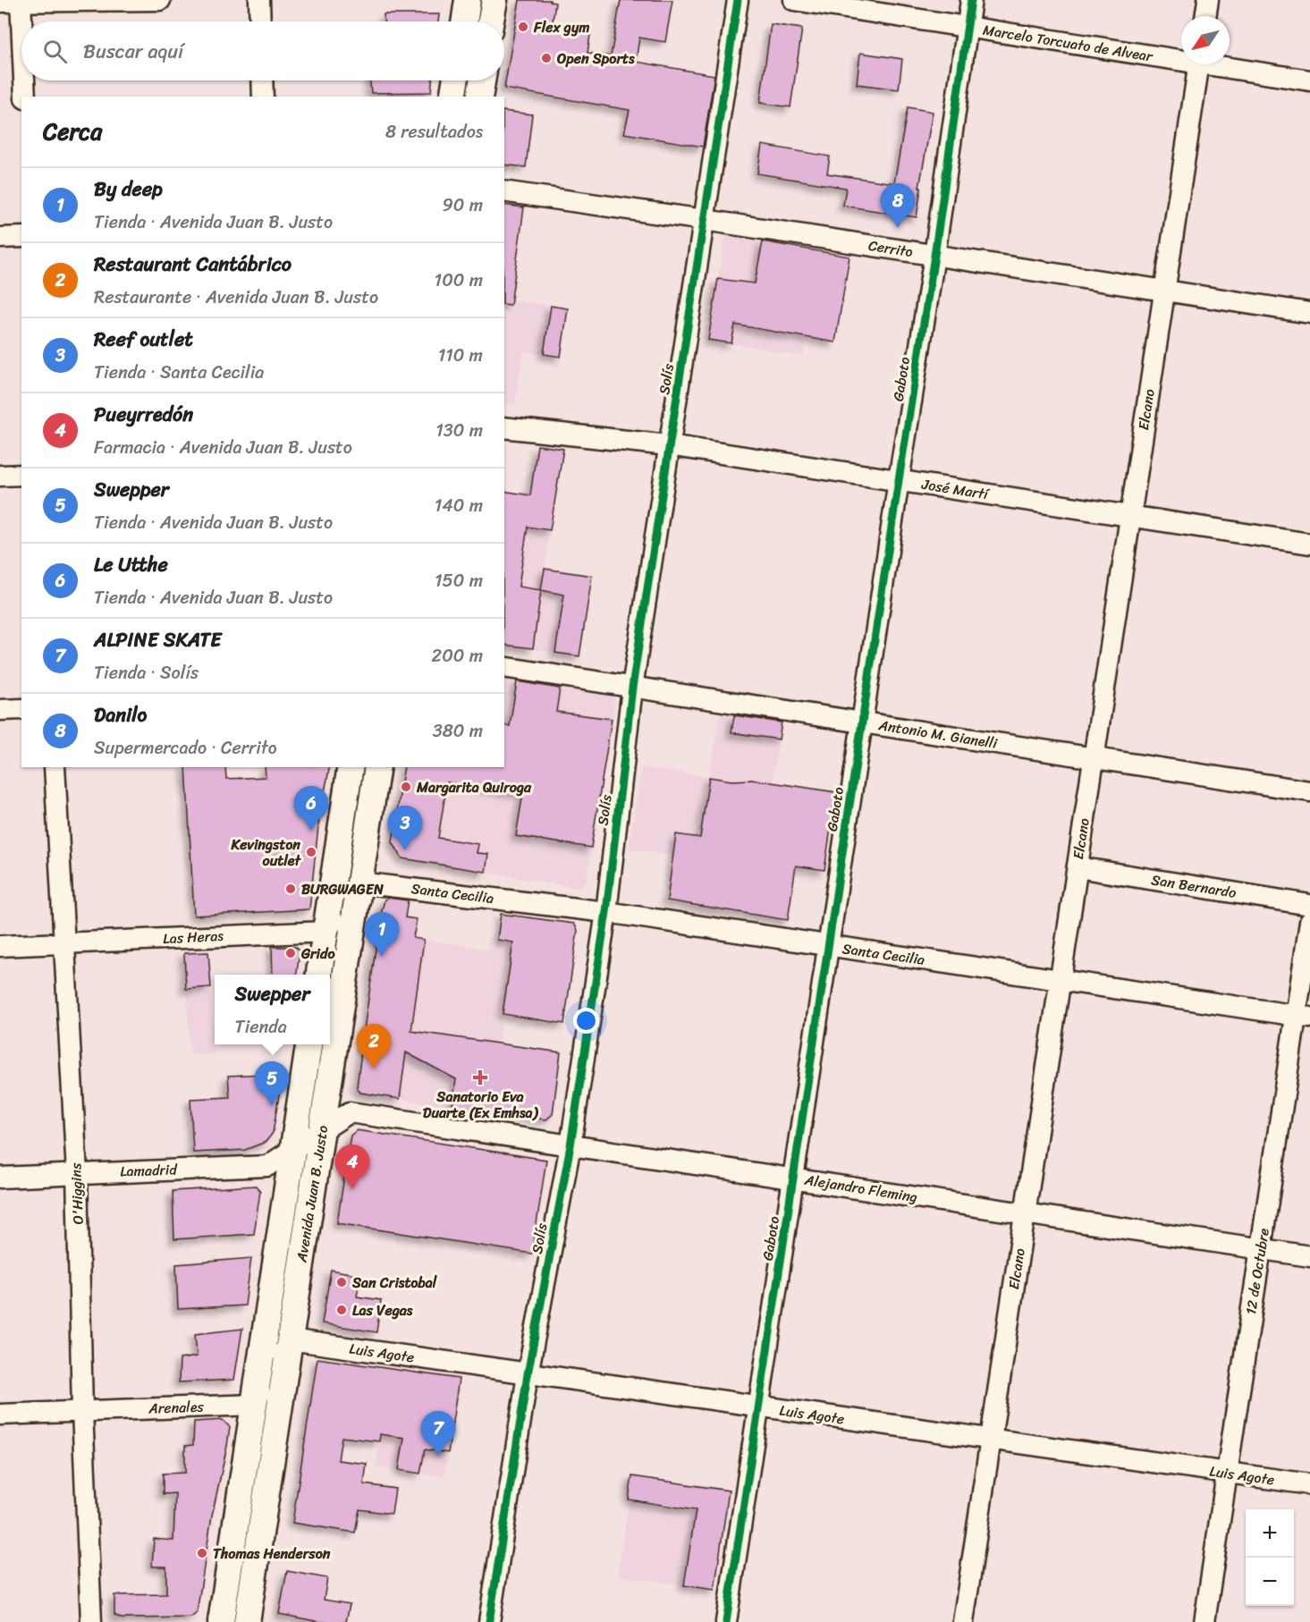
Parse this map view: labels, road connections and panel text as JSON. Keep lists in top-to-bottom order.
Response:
{
  "streets": {
    "main road": ["Avenida Juan B. Justo"],
    "street": [
      "Marcelo Torcuato de Alvear",
      "Cerrito",
      "Solís",
      "Gaboto",
      "Elcano",
      "José Martí",
      "Antonio M. Gianelli",
      "San Bernardo",
      "Santa Cecilia",
      "Las Heras",
      "Lamadrid",
      "Alejandro Fleming",
      "O'Higgins",
      "12 de Octubre",
      "Luis Agote",
      "Arenales"
    ]
  },
  "crossings": [
    ["Marcelo Torcuato de Alvear", "Gaboto"],
    ["Cerrito", "Solís"],
    ["Cerrito", "Gaboto"],
    ["Cerrito", "Elcano"],
    ["Solís", "José Martí"],
    ["Solís", "Antonio M. Gianelli"],
    ["Solís", "Santa Cecilia"],
    ["Solís", "Alejandro Fleming"],
    ["Solís", "Luis Agote"],
    ["Gaboto", "José Martí"],
    ["Gaboto", "Antonio M. Gianelli"],
    ["Gaboto", "Santa Cecilia"],
    ["Gaboto", "Alejandro Fleming"],
    ["Gaboto", "Luis Agote"],
    ["Elcano", "José Martí"],
    ["Elcano", "Antonio M. Gianelli"],
    ["Elcano", "San Bernardo"],
    ["Elcano", "Santa Cecilia"],
    ["Elcano", "Alejandro Fleming"],
    ["Elcano", "Luis Agote"],
    ["Santa Cecilia", "Avenida Juan B. Justo"],
    ["Santa Cecilia", "12 de Octubre"],
    ["Las Heras", "O'Higgins"],
    ["Lamadrid", "Alejandro Fleming"],
    ["Lamadrid", "O'Higgins"],
    ["Lamadrid", "Avenida Juan B. Justo"],
    ["Alejandro Fleming", "Avenida Juan B. Justo"],
    ["Alejandro Fleming", "12 de Octubre"],
    ["O'Higgins", "Arenales"],
    ["Avenida Juan B. Justo", "Luis Agote"],
    ["Avenida Juan B. Justo", "Arenales"],
    ["12 de Octubre", "Luis Agote"]
  ],
  "places": {
    "other": [
      "Flex gym",
      "Open Sports",
      "Margarita Quiroga",
      "Kevingston outlet",
      "BURGWAGEN",
      "Grido",
      "San Cristobal",
      "Las Vegas",
      "Thomas Henderson"
    ],
    "health": ["Sanatorio Eva Duarte (Ex Emhsa)"]
  },
  "north": "bottom left",
  "page": {
    "search": "Buscar aquí",
    "heading": ["Cerca", "8 resultados"],
    "list": [
      {
        "mark": "1",
        "name": "By deep",
        "note": "Tienda · Avenida Juan B. Justo",
        "value": "90 m"
      },
      {
        "mark": "2",
        "name": "Restaurant Cantábrico",
        "note": "Restaurante · Avenida Juan B. Justo",
        "value": "100 m"
      },
      {
        "mark": "3",
        "name": "Reef outlet",
        "note": "Tienda · Santa Cecilia",
        "value": "110 m"
      },
      {
        "mark": "4",
        "name": "Pueyrredón",
        "note": "Farmacia · Avenida Juan B. Justo",
        "value": "130 m"
      },
      {
        "mark": "5",
        "name": "Swepper",
        "note": "Tienda · Avenida Juan B. Justo",
        "value": "140 m"
      },
      {
        "mark": "6",
        "name": "Le Utthe",
        "note": "Tienda · Avenida Juan B. Justo",
        "value": "150 m"
      },
      {
        "mark": "7",
        "name": "ALPINE SKATE",
        "note": "Tienda · Solís",
        "value": "200 m"
      },
      {
        "mark": "8",
        "name": "Danilo",
        "note": "Supermercado · Cerrito",
        "value": "380 m"
      }
    ],
    "pins": [
      "8",
      "6",
      "3",
      "1",
      "2",
      "5",
      "4",
      "7"
    ],
    "popup": ["Swepper", "Tienda"],
    "map_buttons": ["+", "−"]
  }
}
